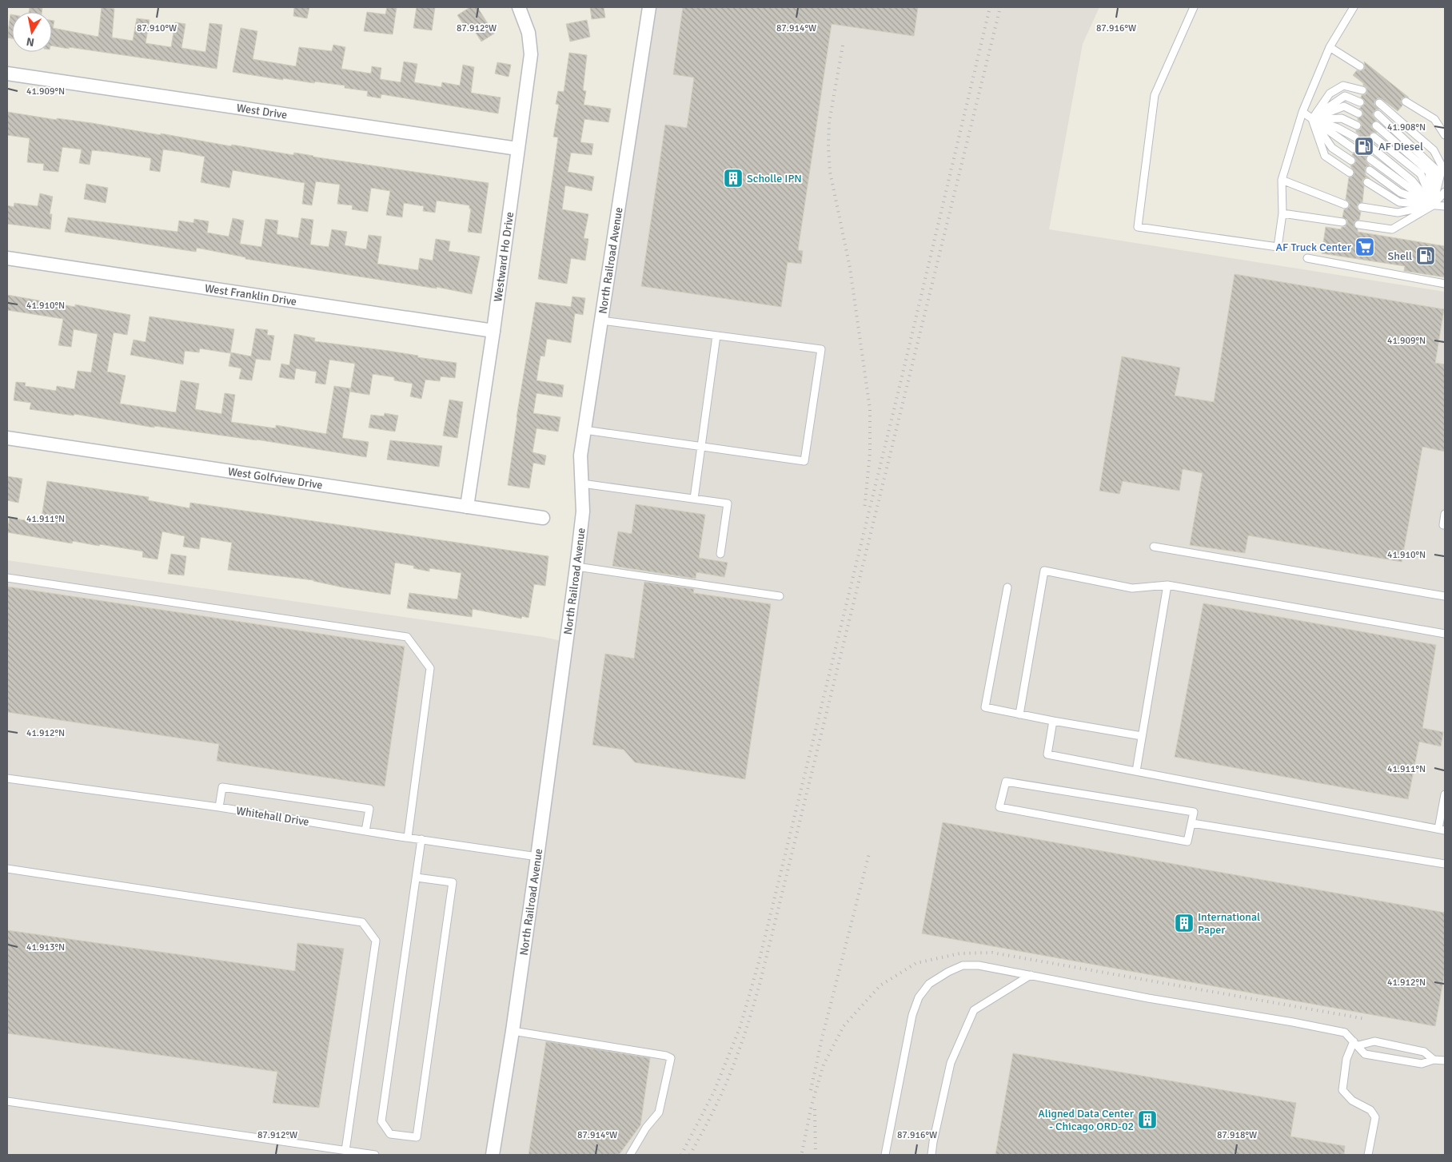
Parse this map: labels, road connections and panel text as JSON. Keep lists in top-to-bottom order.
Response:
{
  "streets": {
    "street": [
      "West Drive",
      "Westward Ho Drive",
      "North Railroad Avenue",
      "West Franklin Drive",
      "West Golfview Drive"
    ],
    "lane": ["Whitehall Drive"]
  },
  "crossings": [
    ["West Drive", "Westward Ho Drive"],
    ["Westward Ho Drive", "West Franklin Drive"],
    ["Westward Ho Drive", "West Golfview Drive"],
    ["North Railroad Avenue", "Whitehall Drive"]
  ],
  "places": {
    "fuel station": ["AF Diesel", "Shell"],
    "building": ["Scholle IPN", "International Paper", "Aligned Data Center - Chicago ORD-02"],
    "supermarket": ["AF Truck Center"]
  },
  "north": "bottom",
  "coordinates": [
    "87.910°W",
    "87.912°W",
    "87.914°W",
    "87.916°W",
    "41.909°N",
    "41.908°N",
    "41.910°N",
    "41.911°N",
    "41.912°N",
    "41.913°N",
    "87.918°W"
  ]
}
